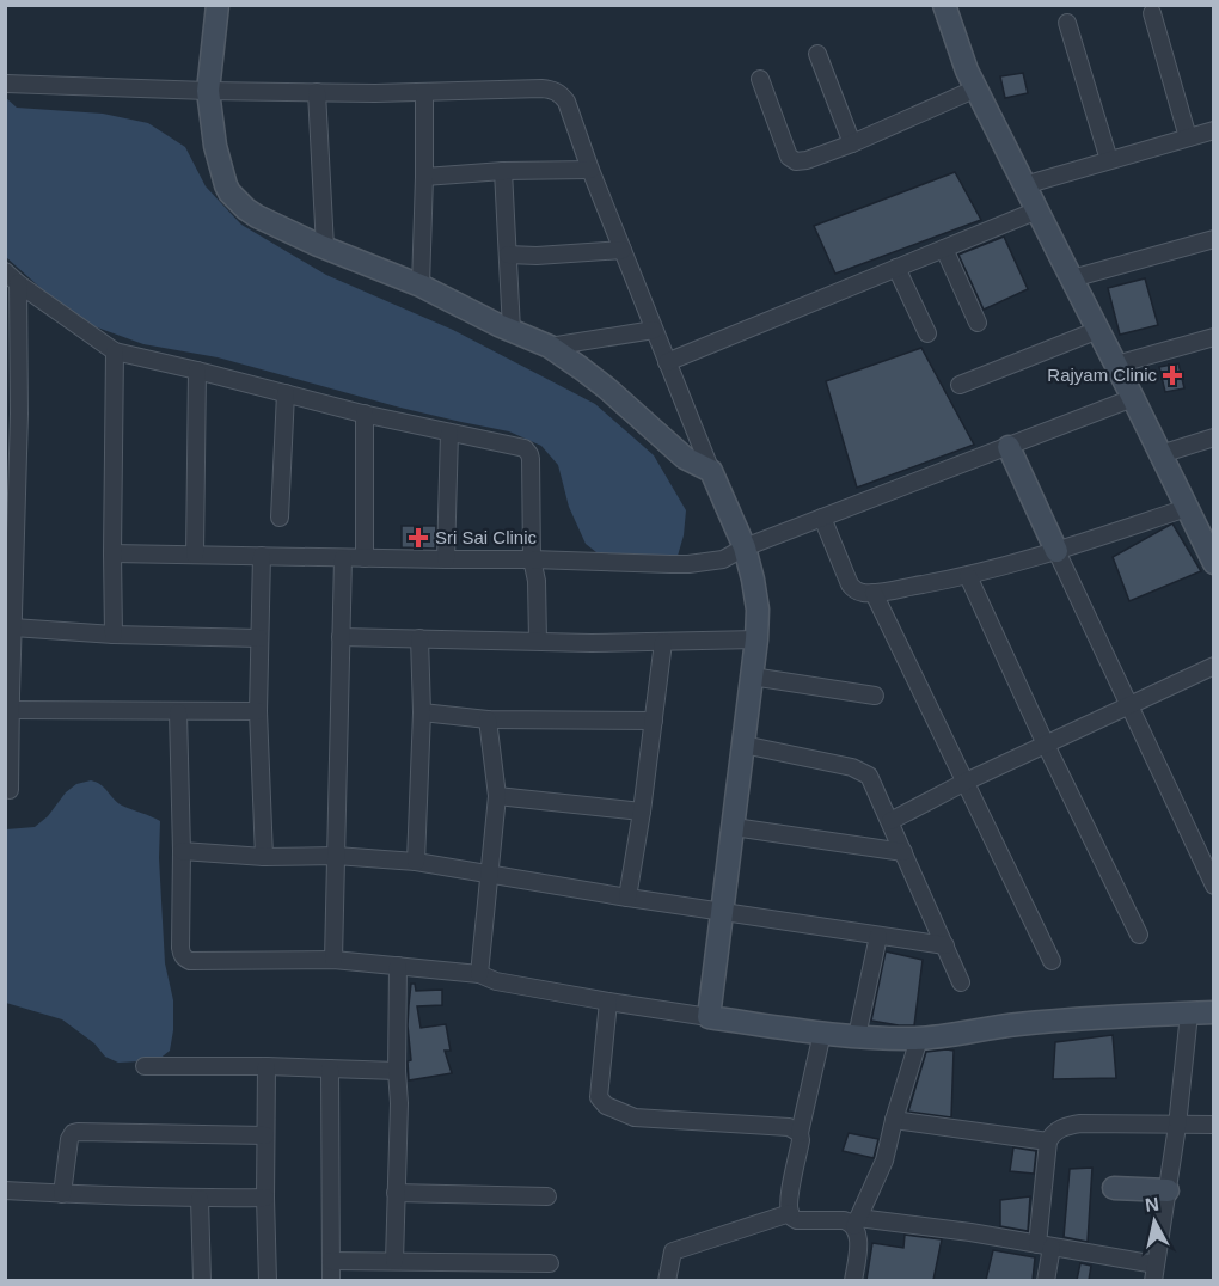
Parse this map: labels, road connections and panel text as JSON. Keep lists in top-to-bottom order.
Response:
{
  "places": {
    "health": ["Rajyam Clinic", "Sri Sai Clinic"]
  },
  "north": "top"
}
